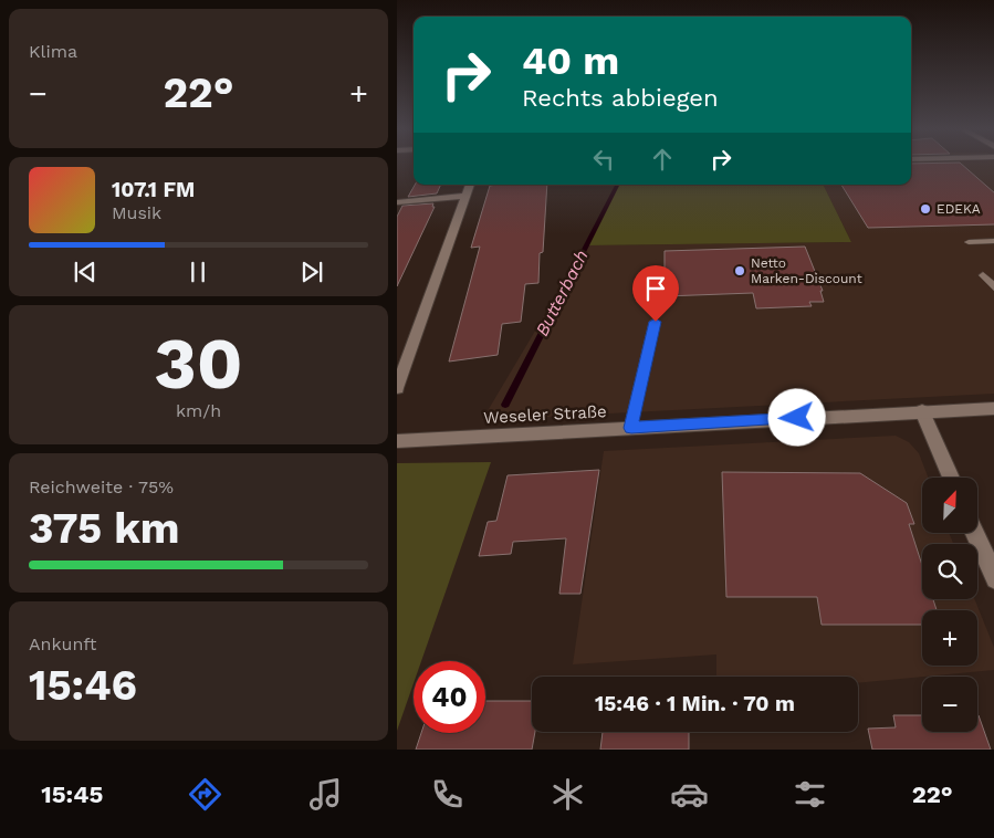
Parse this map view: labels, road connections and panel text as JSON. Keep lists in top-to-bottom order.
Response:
{
  "streets": {
    "street": ["Weseler Straße"]
  },
  "water": ["Butterbach"],
  "places": ["EDEKA", "Netto Marken-Discount"],
  "north": "top right",
  "page": {
    "tile": [
      "Klima",
      ["30", "km/h"],
      ["Reichweite · 75%", "375 km"],
      ["Ankunft", "15:46"]
    ],
    "turn": ["40 m", "Rechts abbiegen"],
    "heat": ["−", "22°", "+"],
    "song": ["107.1 FM", "Musik"],
    "map_buttons": ["+", "−"],
    "limit": "40",
    "trip": "15:46 · 1 Min. · 70 m",
    "tabs": ["15:45", "22°"]
  }
}
